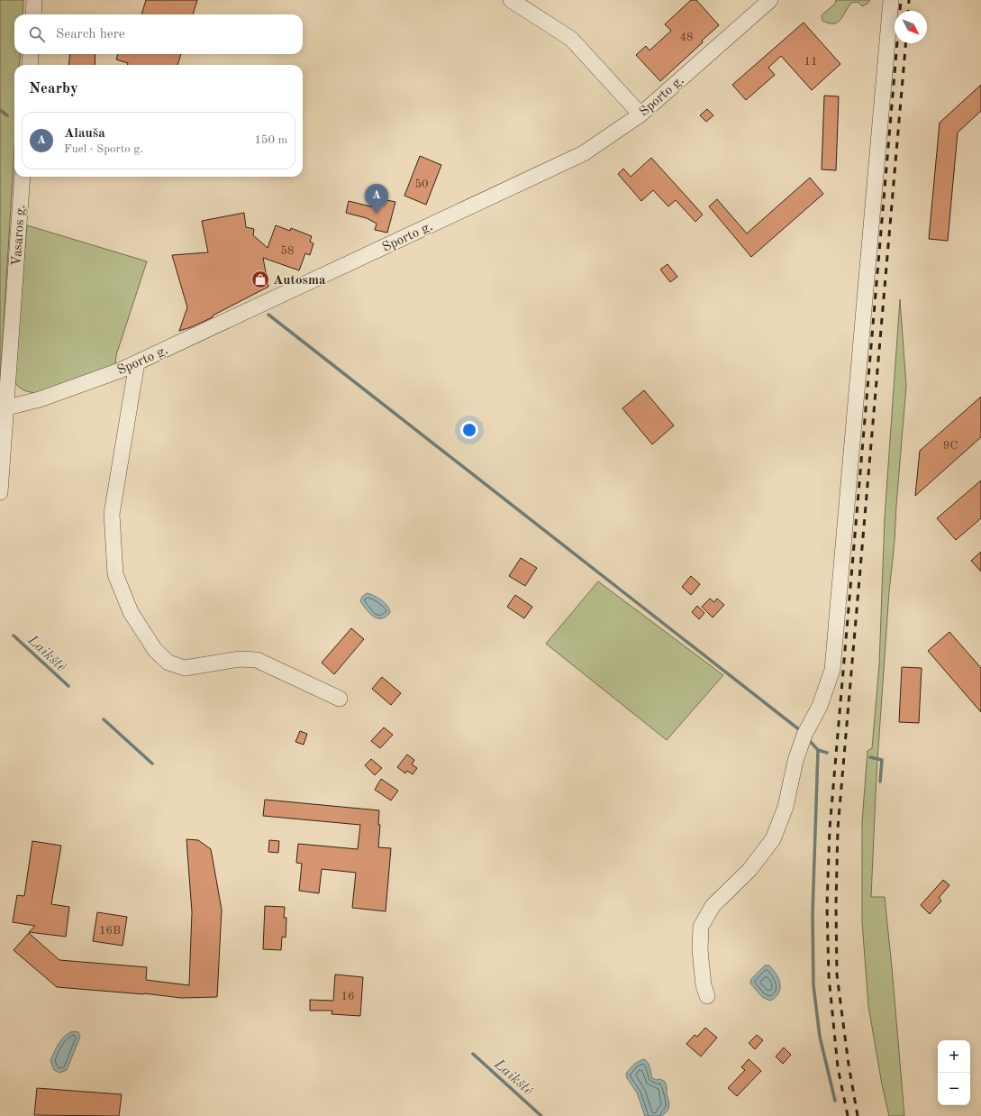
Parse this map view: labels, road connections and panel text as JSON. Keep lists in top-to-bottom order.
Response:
{
  "streets": {
    "street": ["Sporto g.", "Vasaros g."]
  },
  "crossings": [
    ["Sporto g.", "Vasaros g."]
  ],
  "water": ["Laikštė"],
  "places": {
    "shop": ["Autosma"]
  },
  "house_numbers": [
    "48",
    "11",
    "50",
    "58",
    "9C",
    "16B",
    "16"
  ],
  "north": "bottom right",
  "page": {
    "search": "Search here",
    "heading": "Nearby",
    "list": [
      {
        "mark": "A",
        "name": "Alauša",
        "note": "Fuel · Sporto g.",
        "value": "150 m"
      }
    ],
    "pins": "A",
    "map_buttons": ["+", "−"]
  }
}
